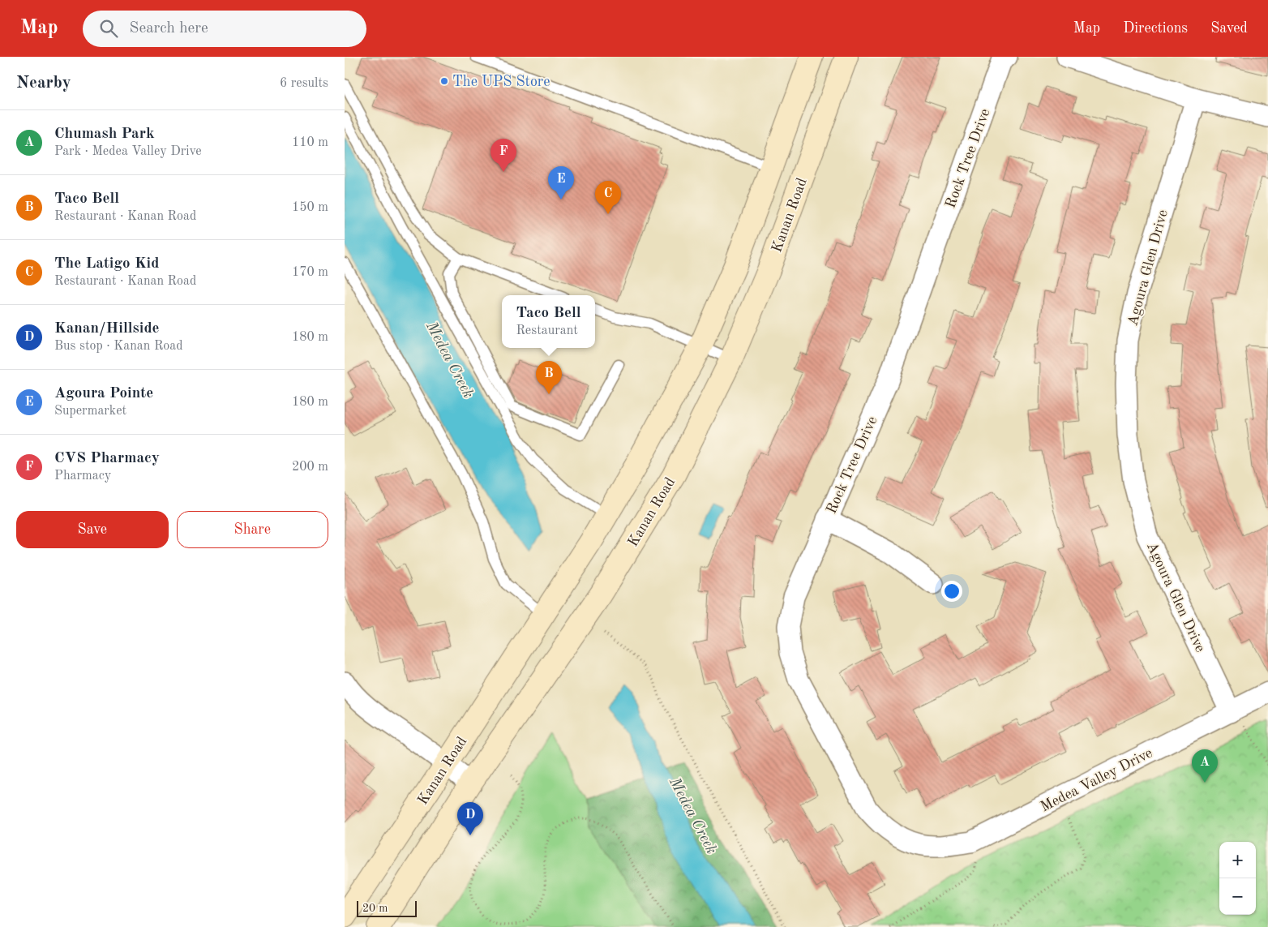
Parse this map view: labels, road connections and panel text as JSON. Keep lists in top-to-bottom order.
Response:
{
  "streets": {
    "main road": ["Kanan Road"],
    "street": ["Rock Tree Drive", "Agoura Glen Drive", "Medea Valley Drive"]
  },
  "crossings": [
    ["Rock Tree Drive", "Medea Valley Drive"],
    ["Agoura Glen Drive", "Medea Valley Drive"]
  ],
  "water": ["Medea Creek"],
  "places": ["The UPS Store"],
  "scale_bar": "20 m",
  "page": {
    "header": "Map",
    "search": "Search here",
    "nav": ["Map", "Directions", "Saved"],
    "heading": ["Nearby", "6 results"],
    "list": [
      {
        "mark": "A",
        "name": "Chumash Park",
        "note": "Park · Medea Valley Drive",
        "value": "110 m"
      },
      {
        "mark": "B",
        "name": "Taco Bell",
        "note": "Restaurant · Kanan Road",
        "value": "150 m"
      },
      {
        "mark": "C",
        "name": "The Latigo Kid",
        "note": "Restaurant · Kanan Road",
        "value": "170 m"
      },
      {
        "mark": "D",
        "name": "Kanan/Hillside",
        "note": "Bus stop · Kanan Road",
        "value": "180 m"
      },
      {
        "mark": "E",
        "name": "Agoura Pointe",
        "note": "Supermarket",
        "value": "180 m"
      },
      {
        "mark": "F",
        "name": "CVS Pharmacy",
        "note": "Pharmacy",
        "value": "200 m"
      }
    ],
    "pins": [
      "F",
      "E",
      "C",
      "B",
      "A",
      "D"
    ],
    "popup": ["Taco Bell", "Restaurant"],
    "buttons": ["Save", "Share"],
    "map_buttons": ["+", "−"],
    "scale": "20 m"
  }
}
